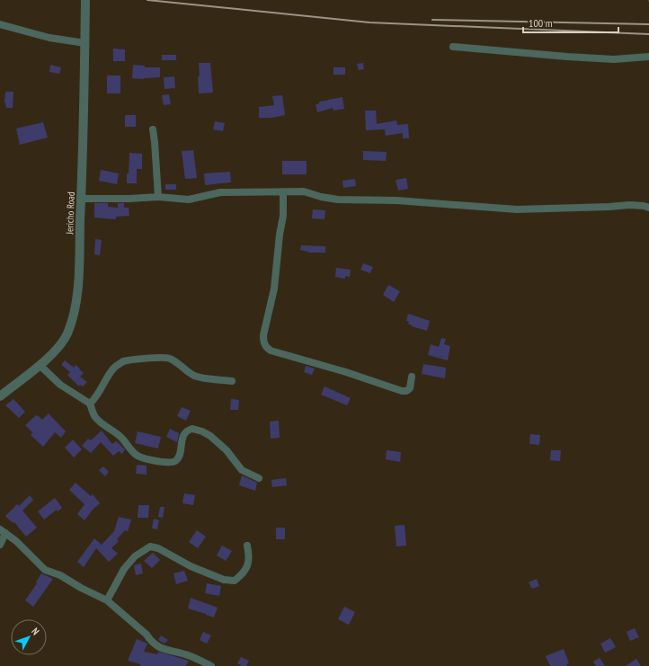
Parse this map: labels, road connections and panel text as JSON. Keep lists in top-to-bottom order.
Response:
{
  "streets": {
    "street": ["Jericho Road"]
  },
  "scale_bar": "100 m",
  "north": "top right"
}
